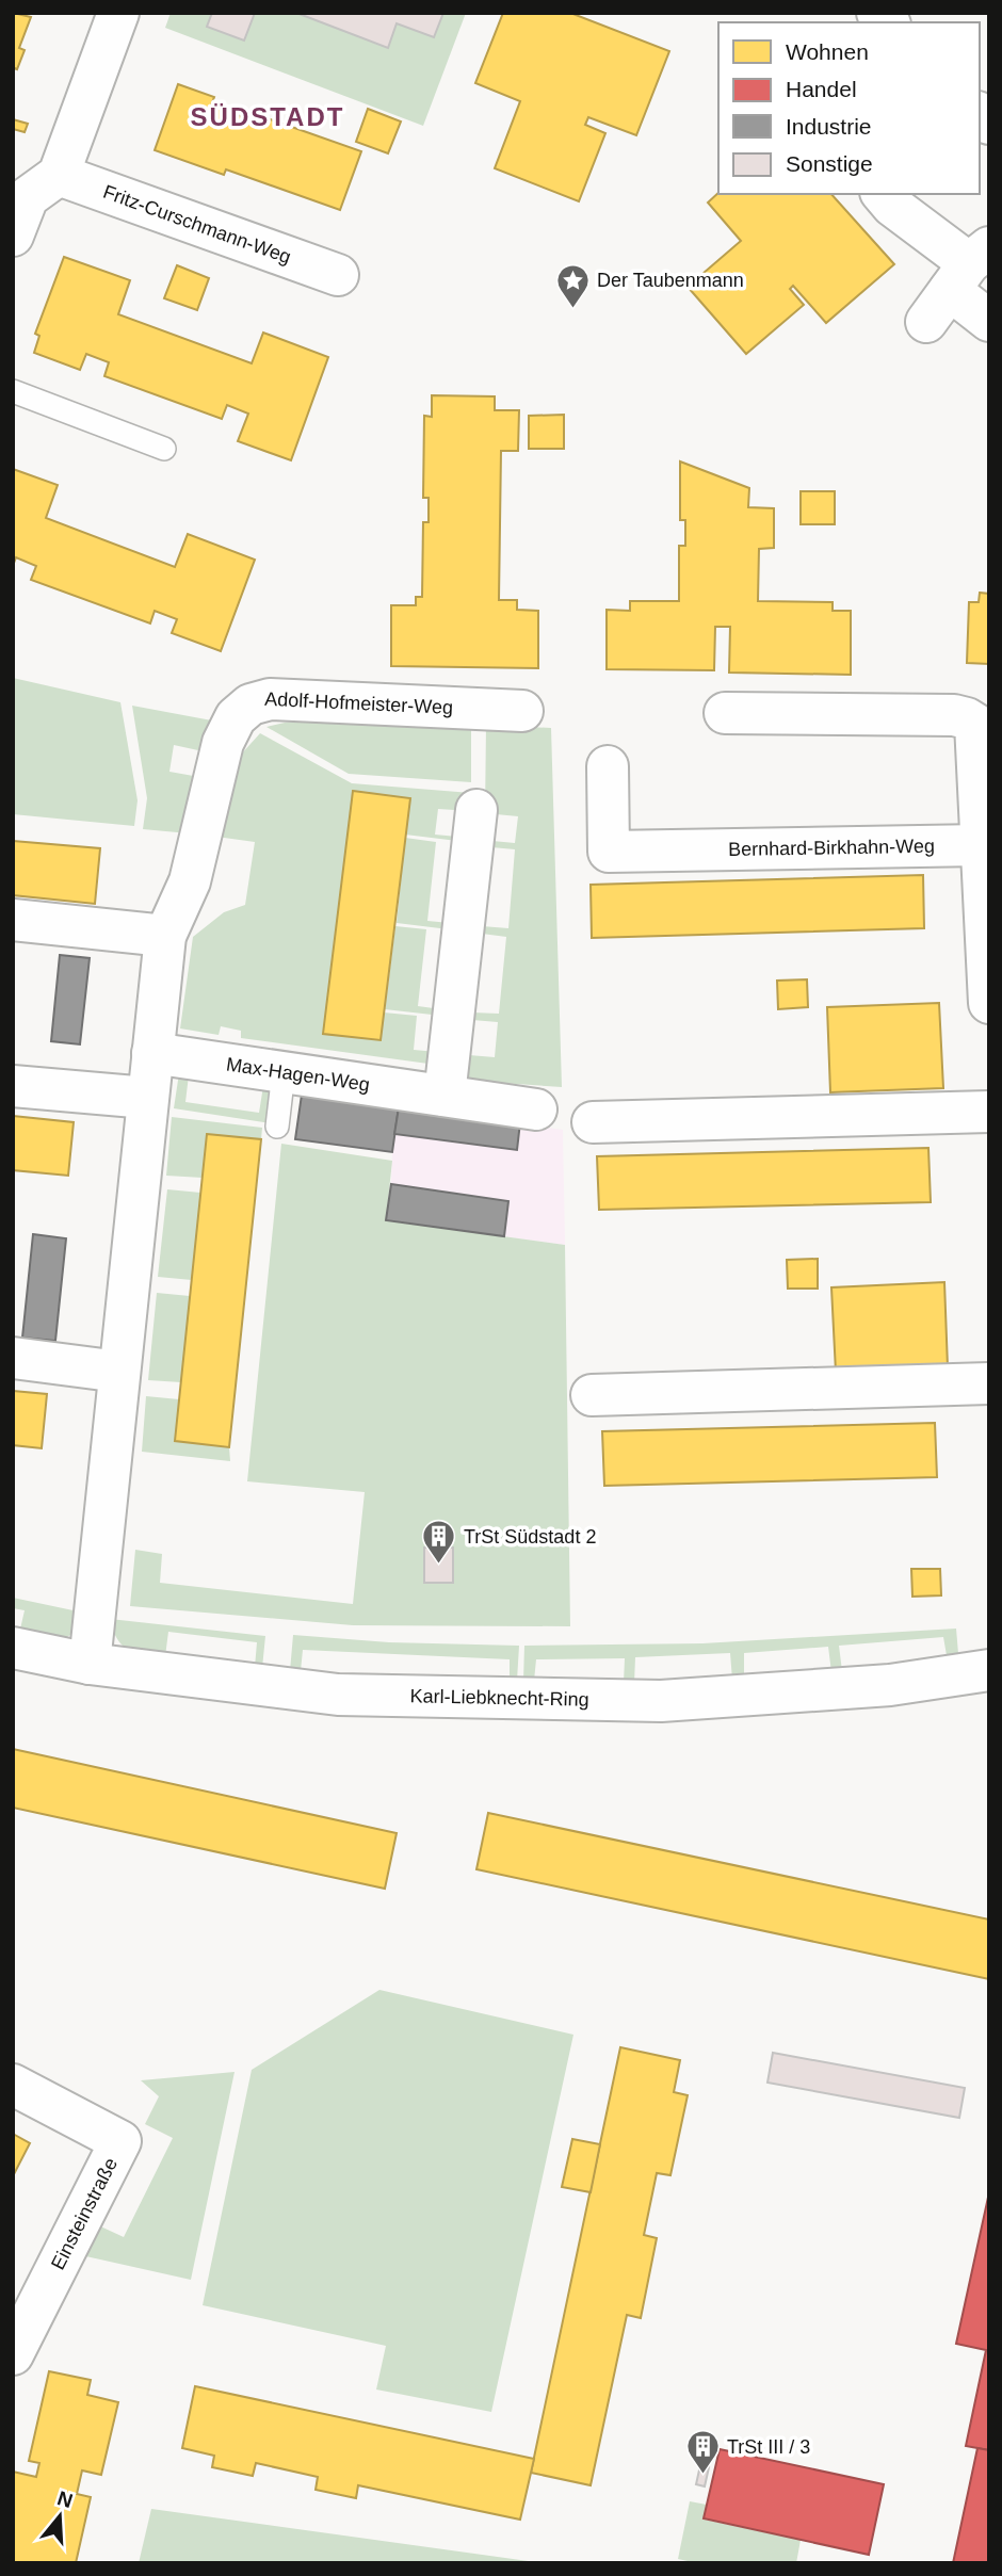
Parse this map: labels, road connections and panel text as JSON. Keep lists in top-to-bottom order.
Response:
{
  "streets": {
    "street": [
      "Fritz-Curschmann-Weg",
      "Adolf-Hofmeister-Weg",
      "Bernhard-Birkhahn-Weg",
      "Max-Hagen-Weg",
      "Karl-Liebknecht-Ring",
      "Einsteinstraße"
    ]
  },
  "districts": ["SÜDSTADT"],
  "places": {
    "place": ["Der Taubenmann"],
    "building": ["TrSt Südstadt 2", "TrSt III / 3"]
  },
  "legend": [
    "Wohnen",
    "Handel",
    "Industrie",
    "Sonstige"
  ],
  "north": "top"
}
